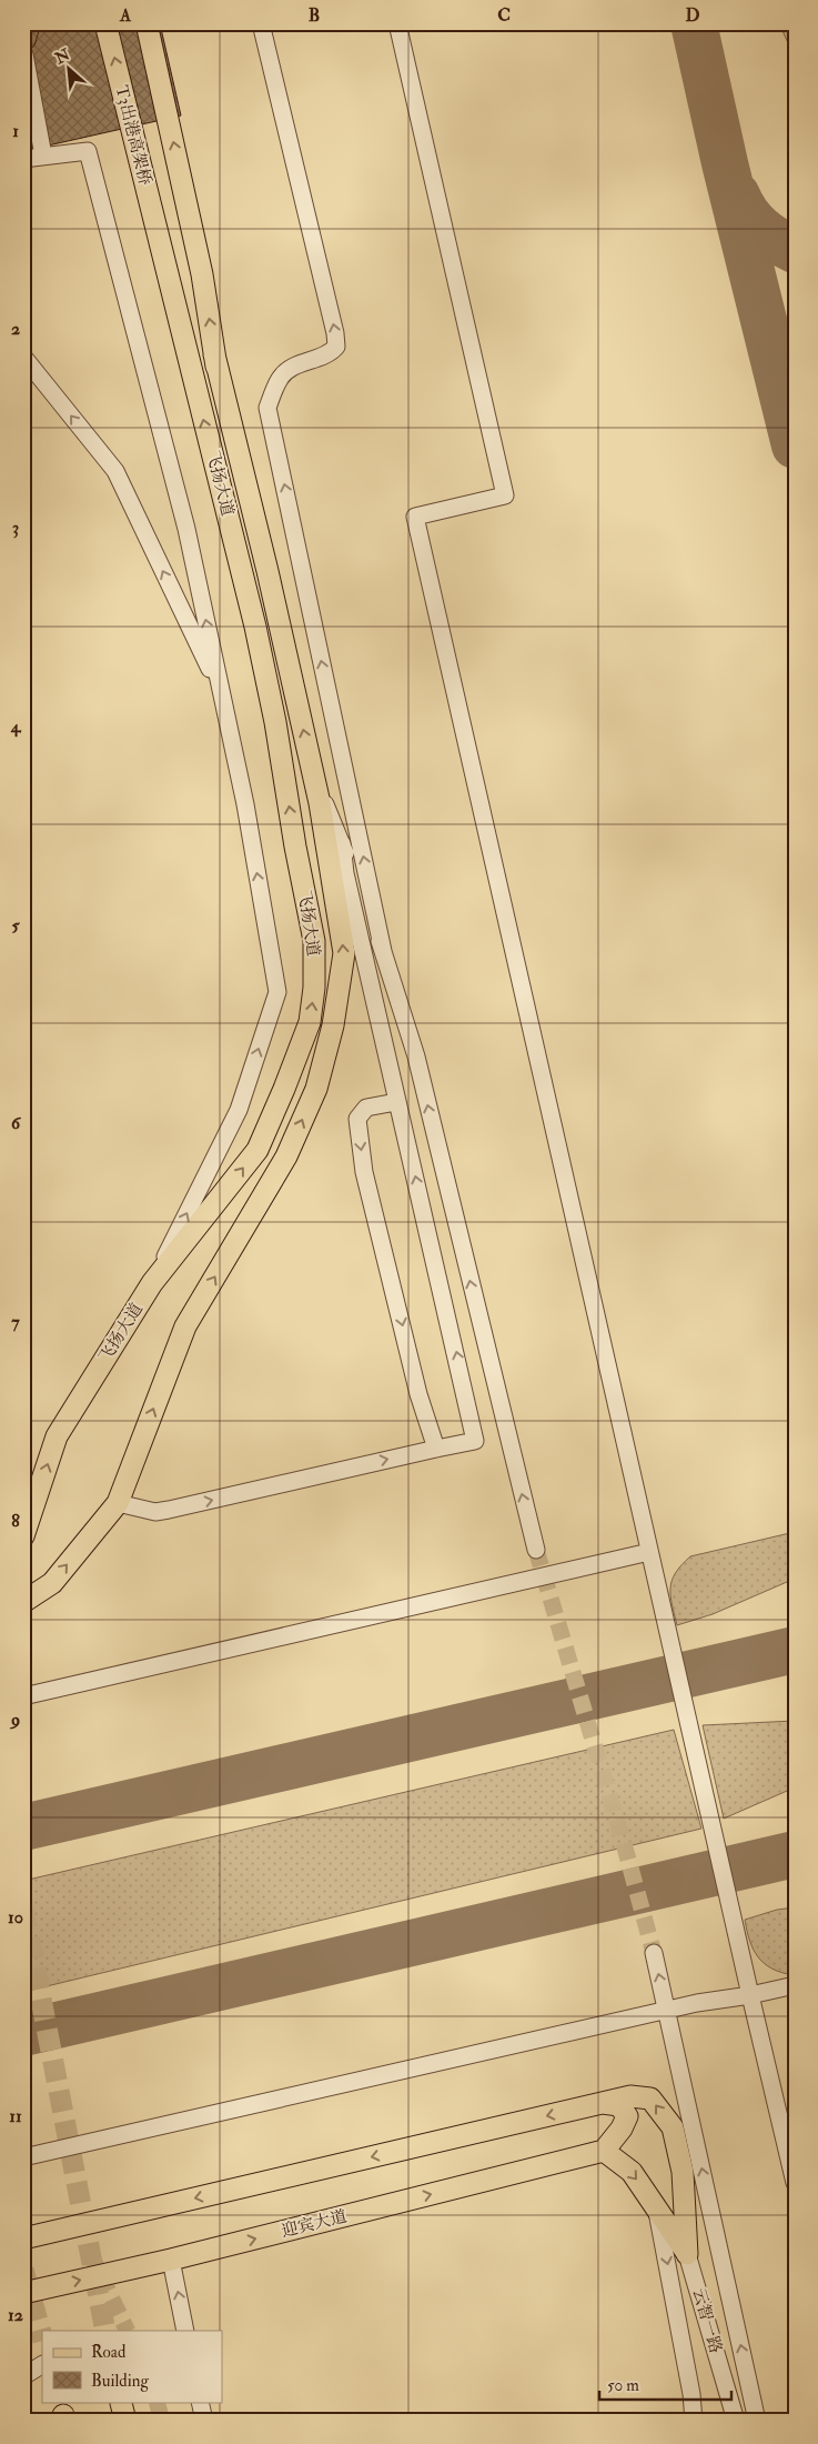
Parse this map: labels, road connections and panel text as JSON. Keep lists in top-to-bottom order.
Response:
{
  "streets": {
    "main road": ["T3出港高架桥", "飞扬大道", "迎宾大道"],
    "street": ["云智一路"]
  },
  "crossings": [
    ["T3出港高架桥", "飞扬大道"]
  ],
  "legend": ["Road", "Building"],
  "scale_bar": "50 m",
  "north": "top left",
  "grid": {
    "columns": [
      "A",
      "B",
      "C",
      "D"
    ],
    "rows": [
      "1",
      "2",
      "3",
      "4",
      "5",
      "6",
      "7",
      "8",
      "9",
      "10",
      "11",
      "12"
    ]
  }
}
